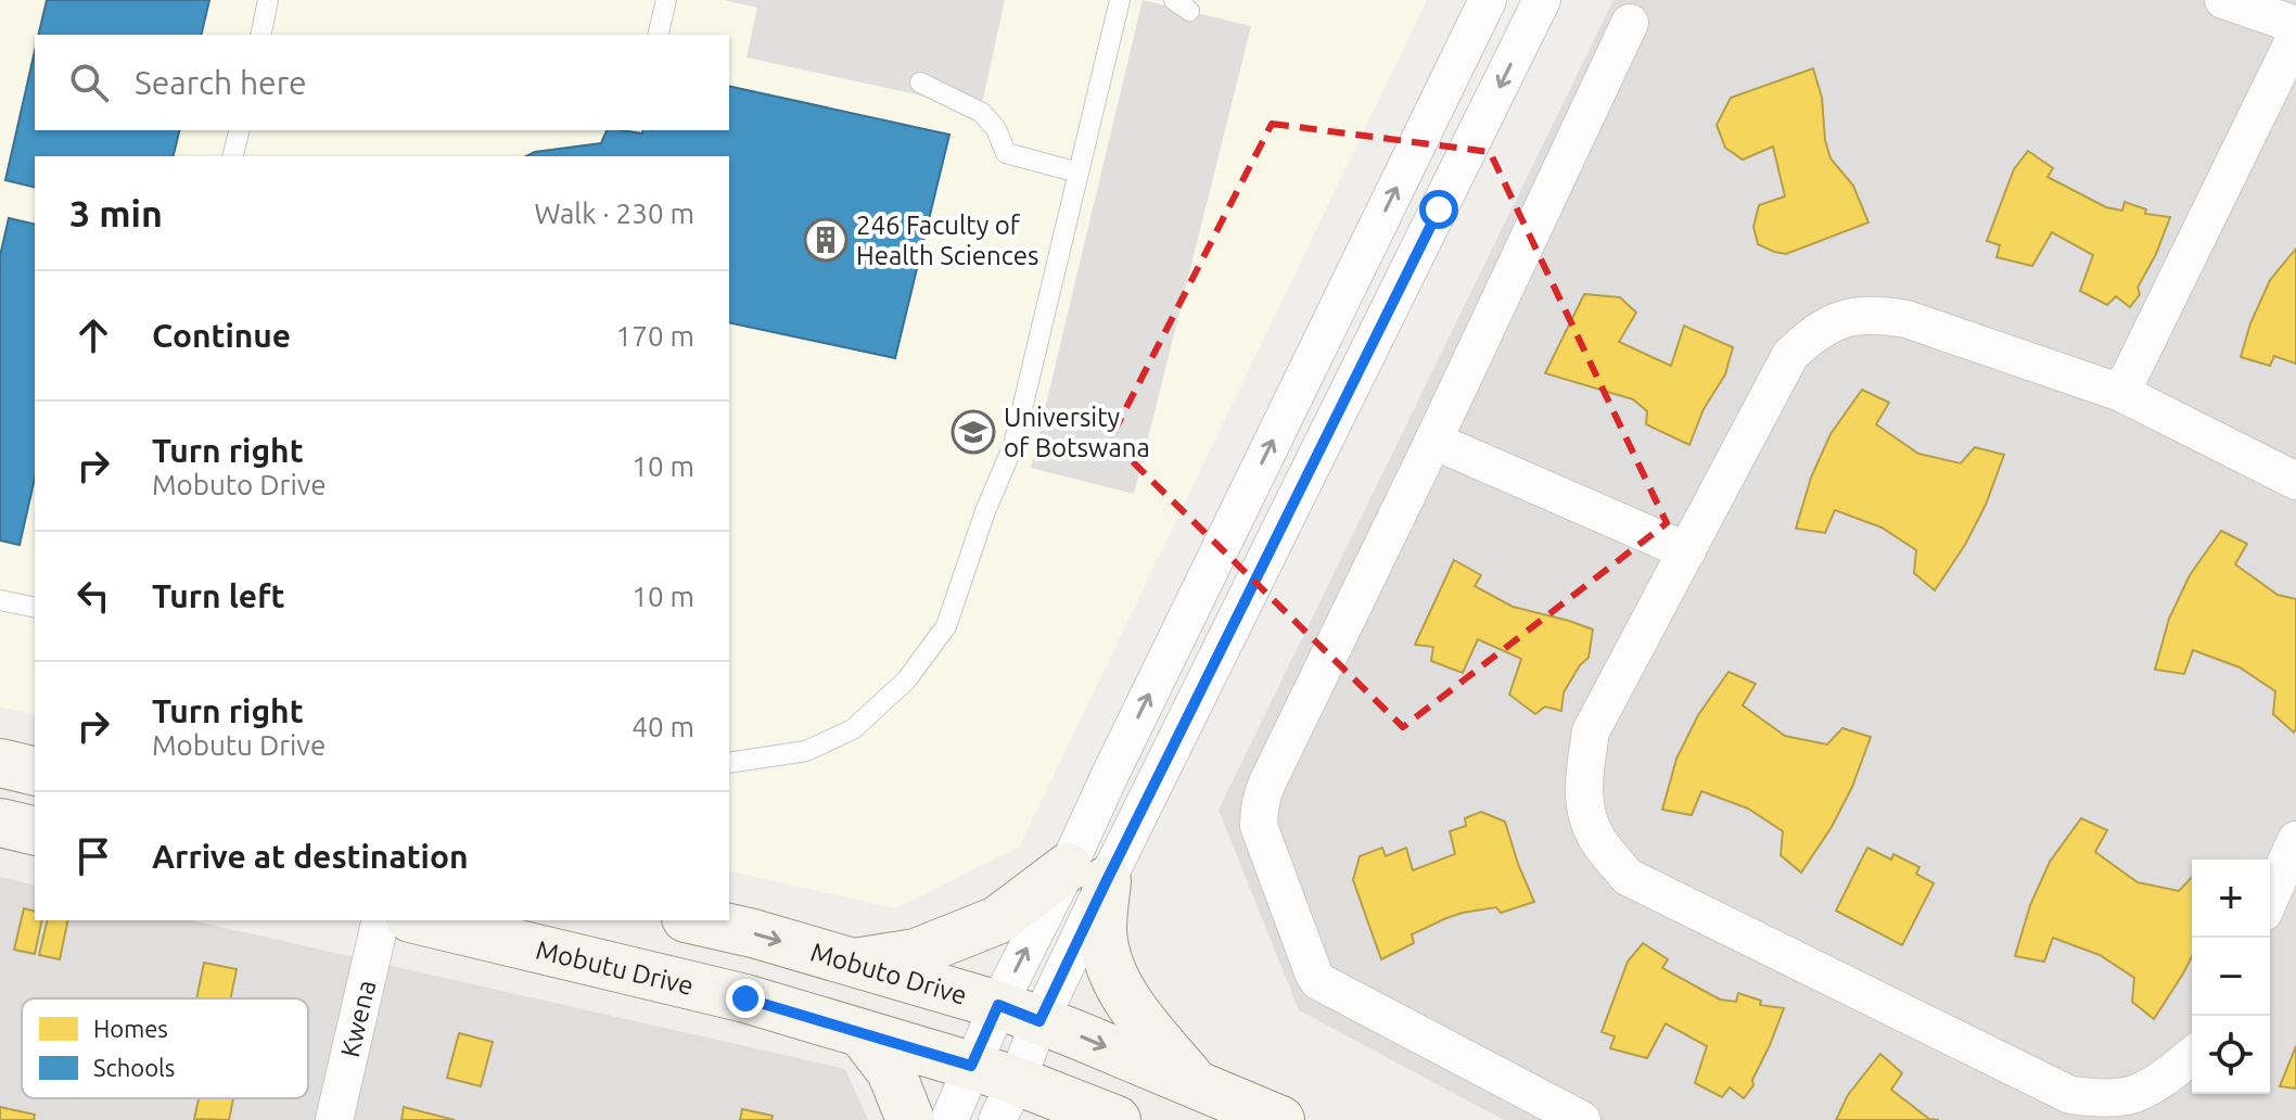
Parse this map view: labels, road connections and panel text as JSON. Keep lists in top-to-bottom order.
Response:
{
  "streets": {
    "main road": ["Mobutu Drive", "Mobuto Drive"],
    "street": ["Kwena"]
  },
  "one_way": ["Mobuto Drive"],
  "places": {
    "building": ["246 Faculty of Health Sciences"],
    "school or university": ["University of Botswana"]
  },
  "legend": ["Homes", "Schools"],
  "page": {
    "search": "Search here",
    "heading": ["3 min", "Walk · 230 m"],
    "list": [
      ["Continue", "170 m"],
      ["Turn right", "Mobuto Drive", "10 m"],
      ["Turn left", "10 m"],
      ["Turn right", "Mobutu Drive", "40 m"],
      "Arrive at destination"
    ],
    "map_buttons": ["+", "−"]
  }
}
